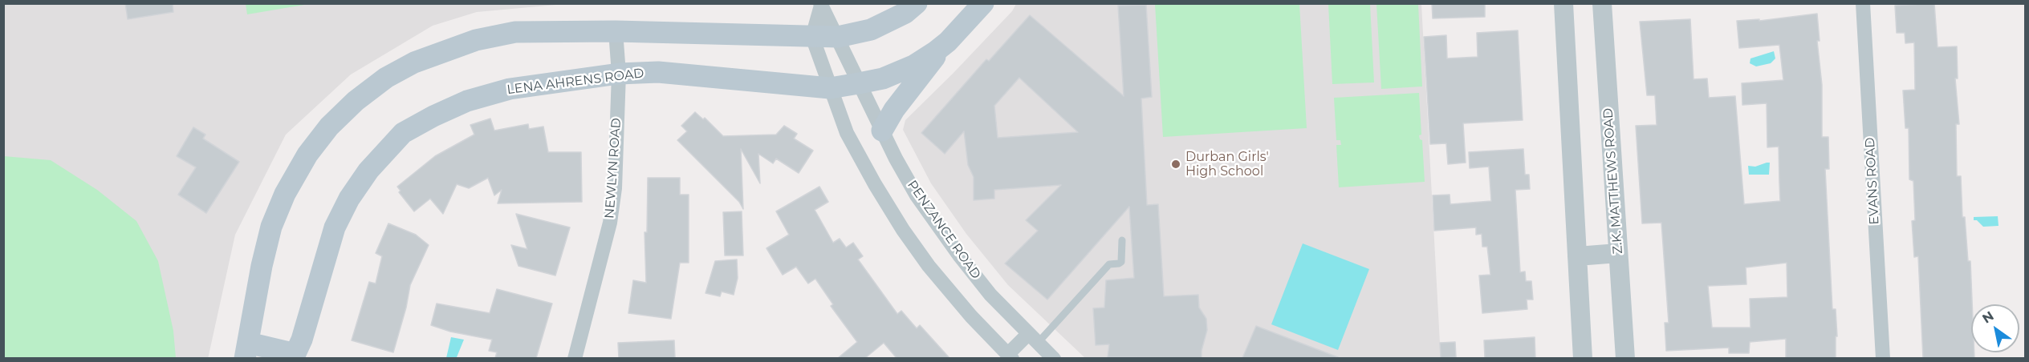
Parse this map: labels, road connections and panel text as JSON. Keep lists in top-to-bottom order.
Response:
{
  "streets": {
    "main road": ["LENA AHRENS ROAD"],
    "street": [
      "NEWLYN ROAD",
      "Z.K. MATTHEWS ROAD",
      "EVANS ROAD",
      "PENZANCE ROAD"
    ]
  },
  "crossings": [
    ["LENA AHRENS ROAD", "NEWLYN ROAD"],
    ["LENA AHRENS ROAD", "PENZANCE ROAD"]
  ],
  "places": ["Durban Girls' High School"],
  "north": "top left"
}
